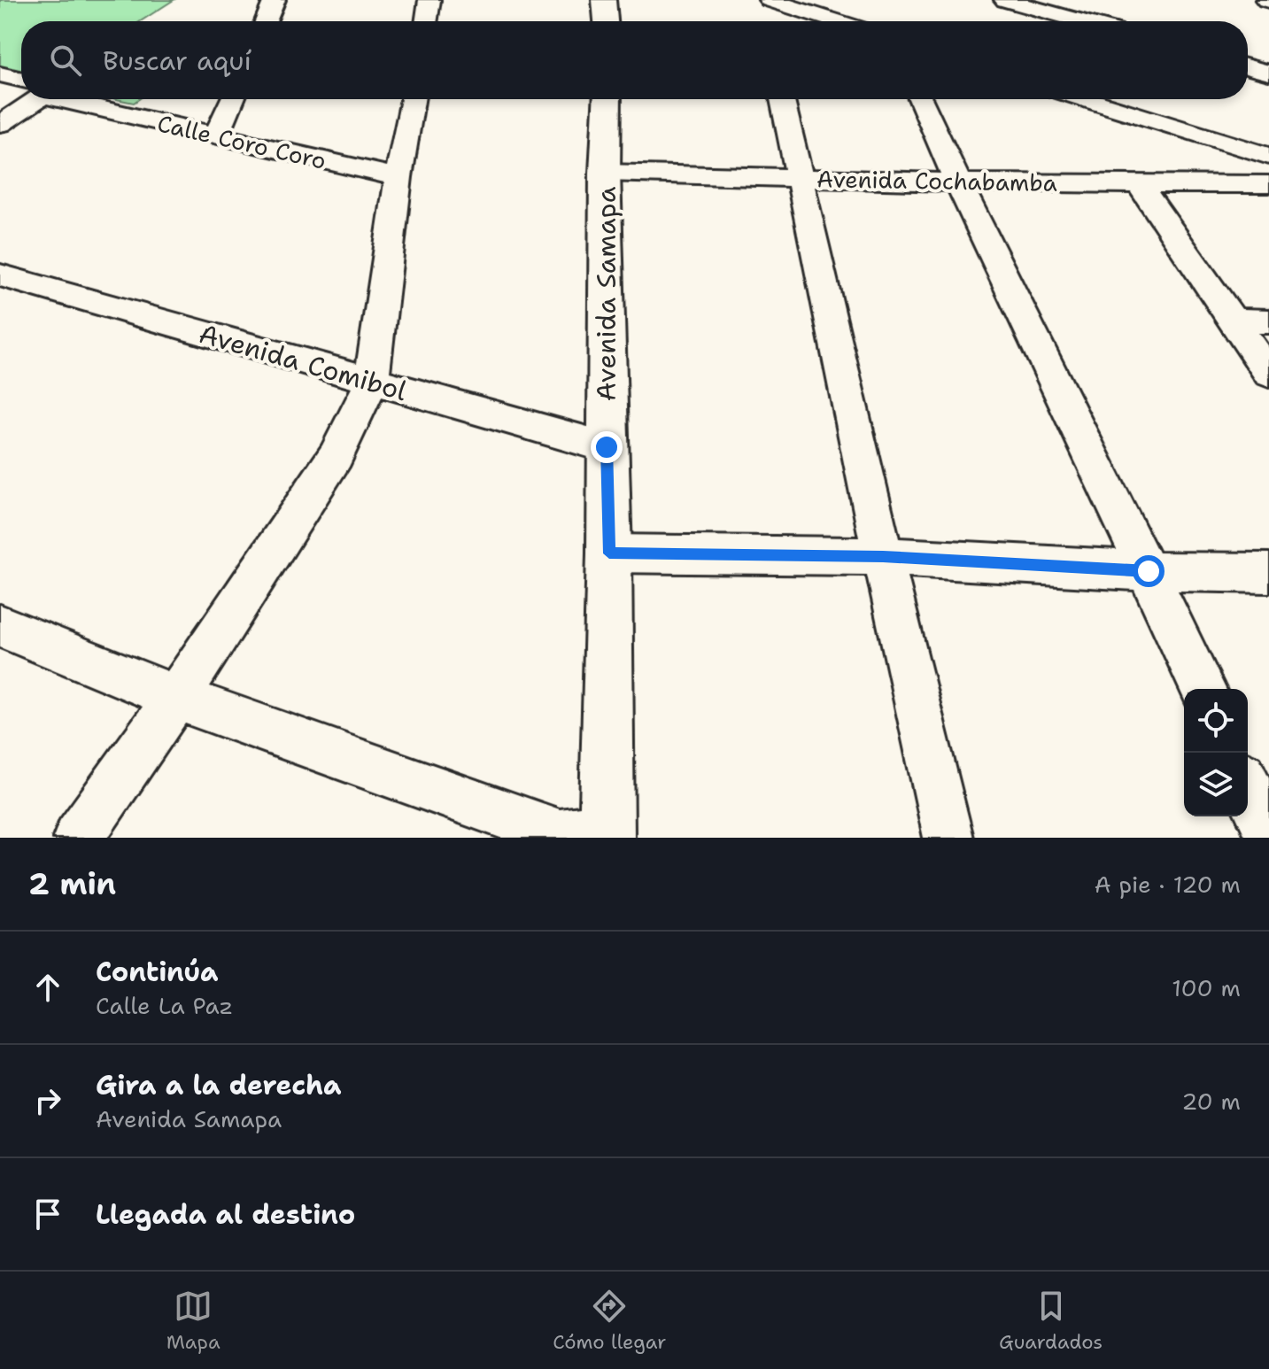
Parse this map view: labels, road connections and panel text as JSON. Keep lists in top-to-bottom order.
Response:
{
  "streets": {
    "street": [
      "Calle Coro Coro",
      "Avenida Cochabamba",
      "Avenida Samapa",
      "Avenida Comibol"
    ]
  },
  "crossings": [
    ["Avenida Cochabamba", "Avenida Samapa"],
    ["Avenida Samapa", "Avenida Comibol"]
  ],
  "page": {
    "search": "Buscar aquí",
    "heading": ["2 min", "A pie · 120 m"],
    "list": [
      ["Continúa", "Calle La Paz", "100 m"],
      ["Gira a la derecha", "Avenida Samapa", "20 m"],
      "Llegada al destino"
    ],
    "nav": ["Mapa", "Cómo llegar", "Guardados"]
  }
}
